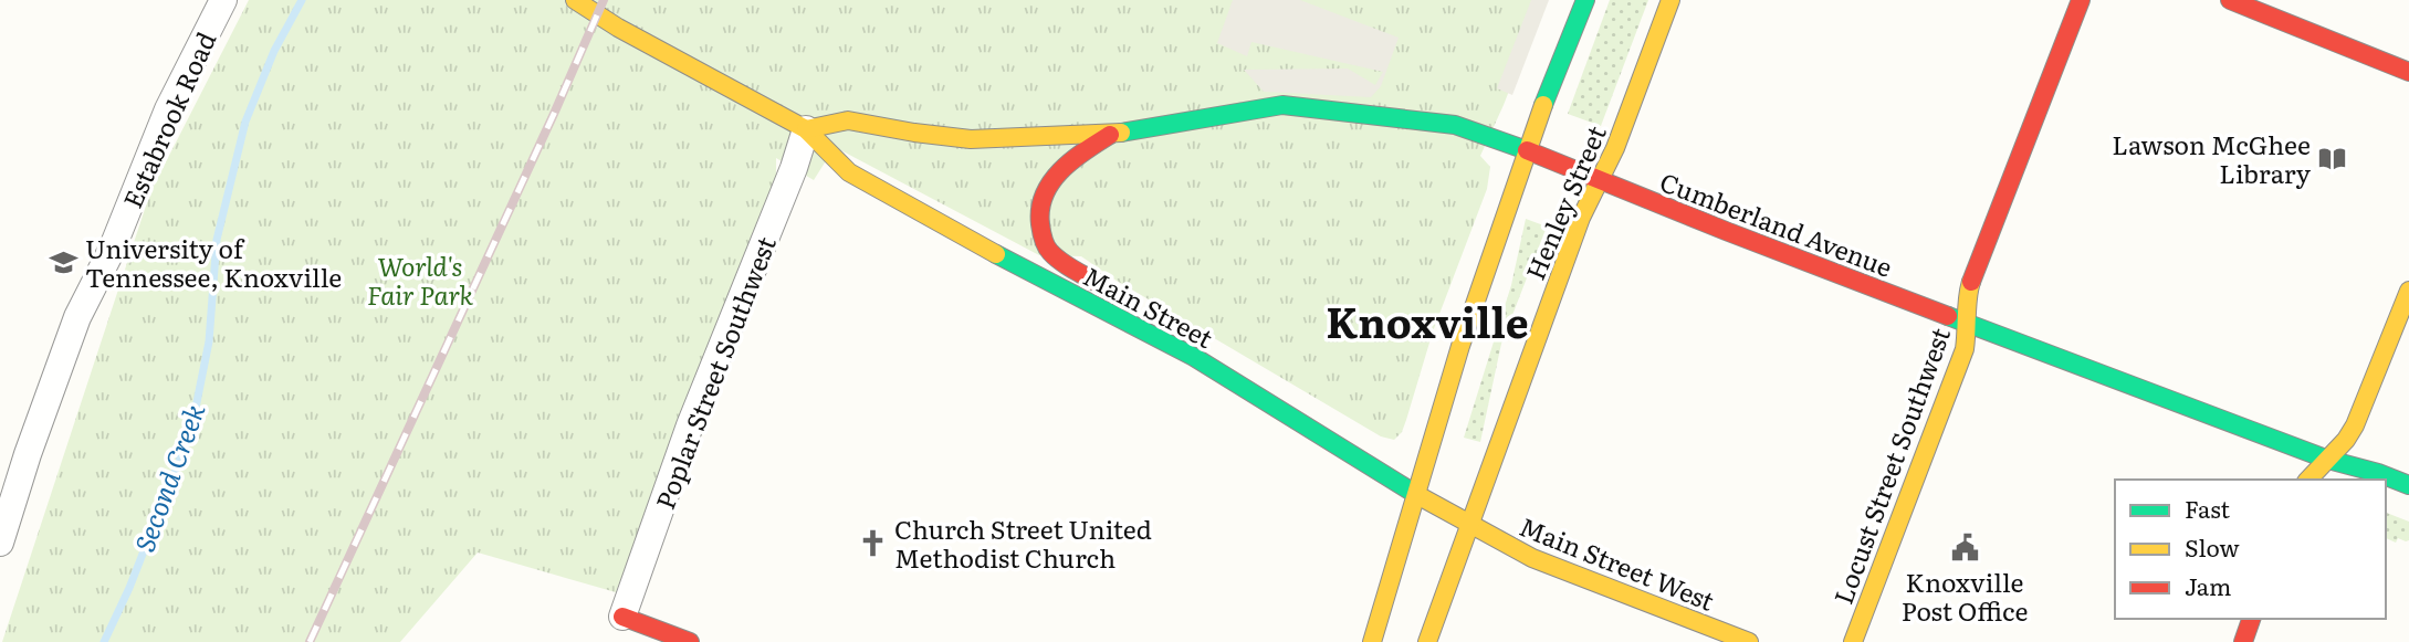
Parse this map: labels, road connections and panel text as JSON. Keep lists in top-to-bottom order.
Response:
{
  "streets": {
    "main road": [
      "Henley Street",
      "Cumberland Avenue",
      "Main Street",
      "Locust Street Southwest",
      "Main Street West"
    ],
    "street": ["Estabrook Road", "Poplar Street Southwest"]
  },
  "crossings": [
    ["Henley Street", "Cumberland Avenue"],
    ["Henley Street", "Main Street"],
    ["Henley Street", "Main Street West"],
    ["Cumberland Avenue", "Main Street"],
    ["Cumberland Avenue", "Poplar Street Southwest"],
    ["Cumberland Avenue", "Locust Street Southwest"],
    ["Main Street", "Poplar Street Southwest"],
    ["Main Street", "Main Street West"]
  ],
  "districts": ["Knoxville"],
  "water": ["Second Creek"],
  "parks": ["World's Fair Park"],
  "places": {
    "library": ["Lawson McGhee Library"],
    "school or university": ["University of Tennessee, Knoxville"],
    "church": ["Church Street United Methodist Church"],
    "public building": ["Knoxville Post Office"]
  },
  "legend": ["Fast", "Slow", "Jam"]
}
